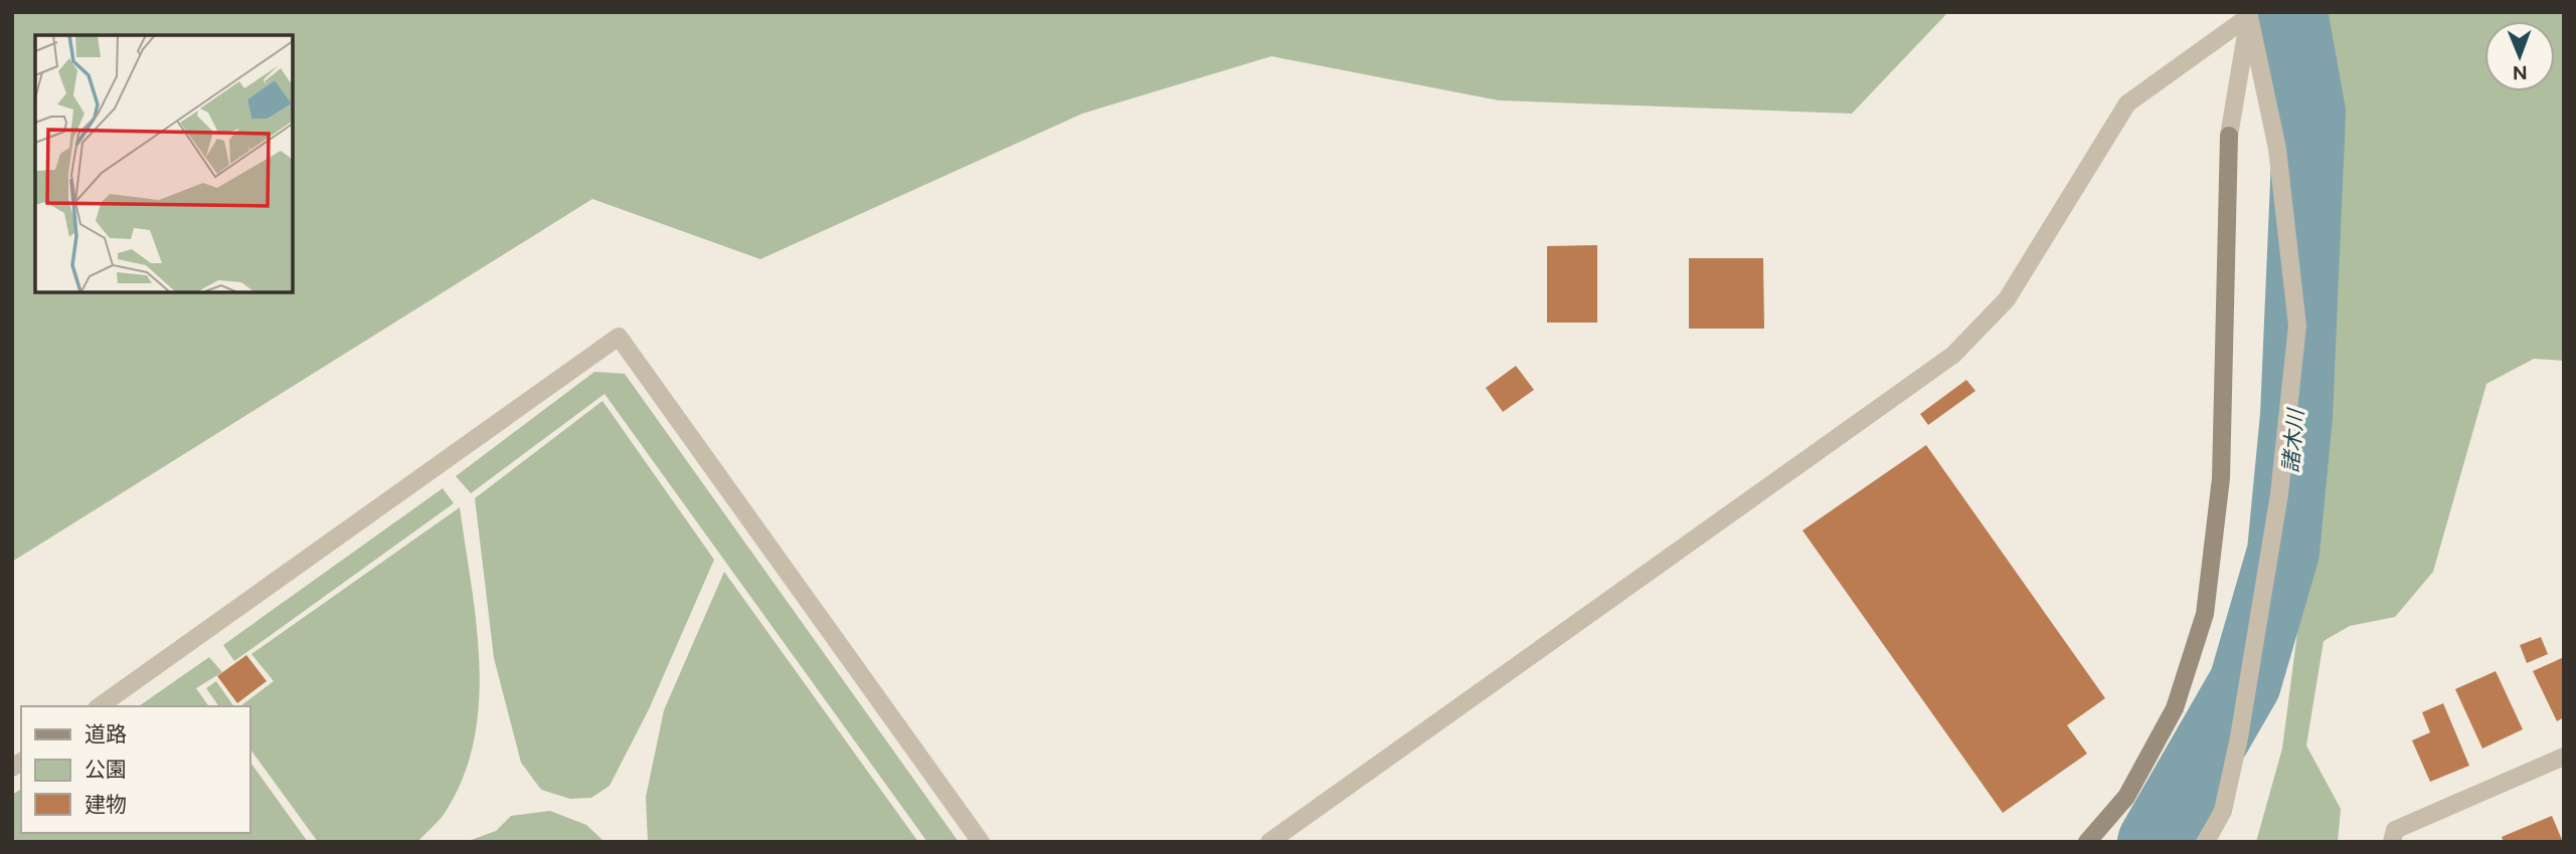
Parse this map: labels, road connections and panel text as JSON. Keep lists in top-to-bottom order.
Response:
{
  "water": ["諸木川"],
  "legend": ["道路", "公園", "建物"],
  "north": "bottom"
}
